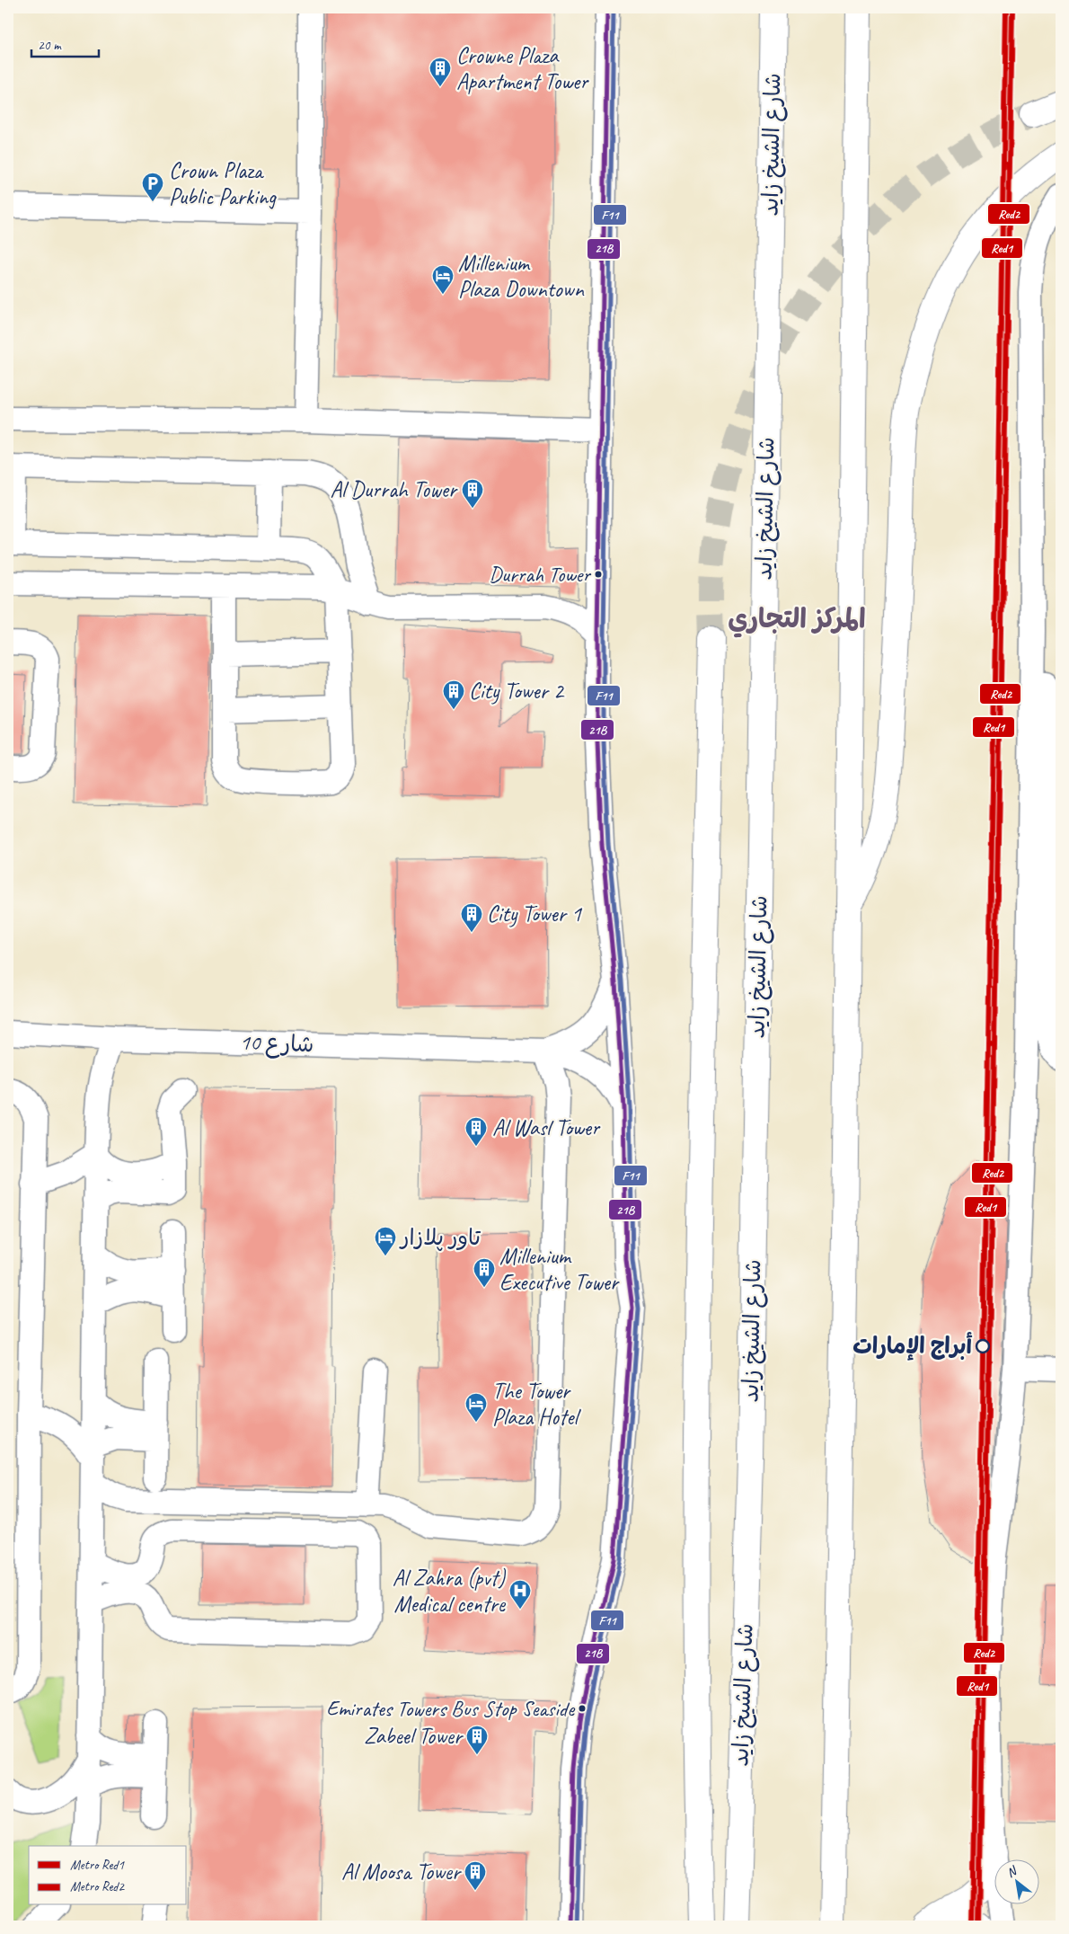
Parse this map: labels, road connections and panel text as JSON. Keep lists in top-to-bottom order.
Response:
{
  "streets": {
    "highway": ["شارع الشيخ زايد"],
    "street": ["شارع 10"]
  },
  "districts": ["المركز التجاري"],
  "places": {
    "building": [
      "Crowne Plaza Apartment Tower",
      "Al Durrah Tower",
      "City Tower 2",
      "City Tower 1",
      "Al Wasl Tower",
      "Millenium Executive Tower",
      "Zabeel Tower",
      "Al Moosa Tower"
    ],
    "parking": ["Crown Plaza Public Parking"],
    "hotel": ["Millenium Plaza Downtown", "تاور پلازار", "The Tower Plaza Hotel"],
    "other": ["Durrah Tower", "أبراج الإمارات", "Emirates Towers Bus Stop Seaside"],
    "hospital": ["Al Zahra (pvt) Medical centre"]
  },
  "lines": [
    "metro line Red1",
    "metro line Red2",
    "transit line 21B",
    "transit line F11"
  ],
  "legend": ["Metro Red1", "Metro Red2"],
  "scale_bar": "20 m",
  "north": "top left"
}
